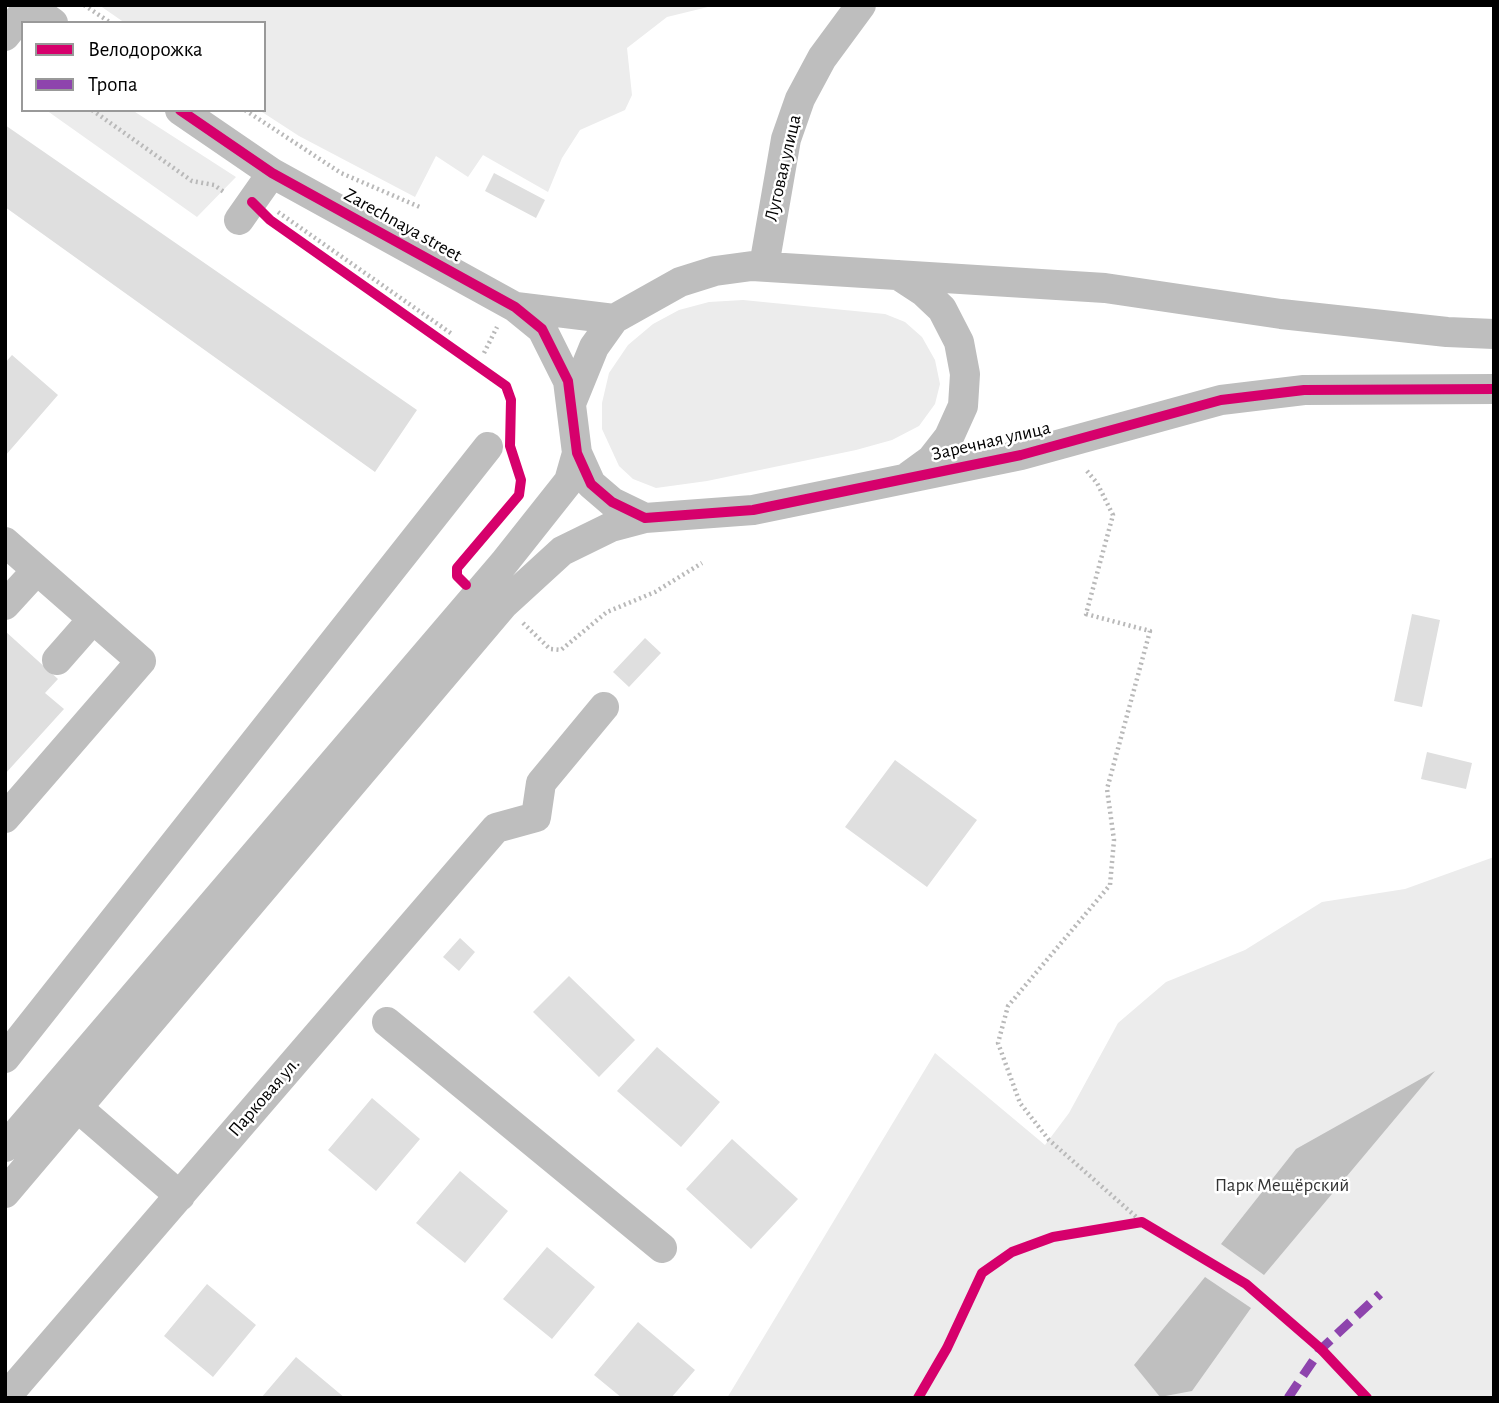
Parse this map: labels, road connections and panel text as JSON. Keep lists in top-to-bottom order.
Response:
{
  "streets": {
    "street": [
      "Луговая улица",
      "Zarechnaya street",
      "Заречная улица",
      "Парковая ул."
    ]
  },
  "parks": ["Парк Мещёрский"],
  "legend": ["Велодорожка", "Тропа"]
}
